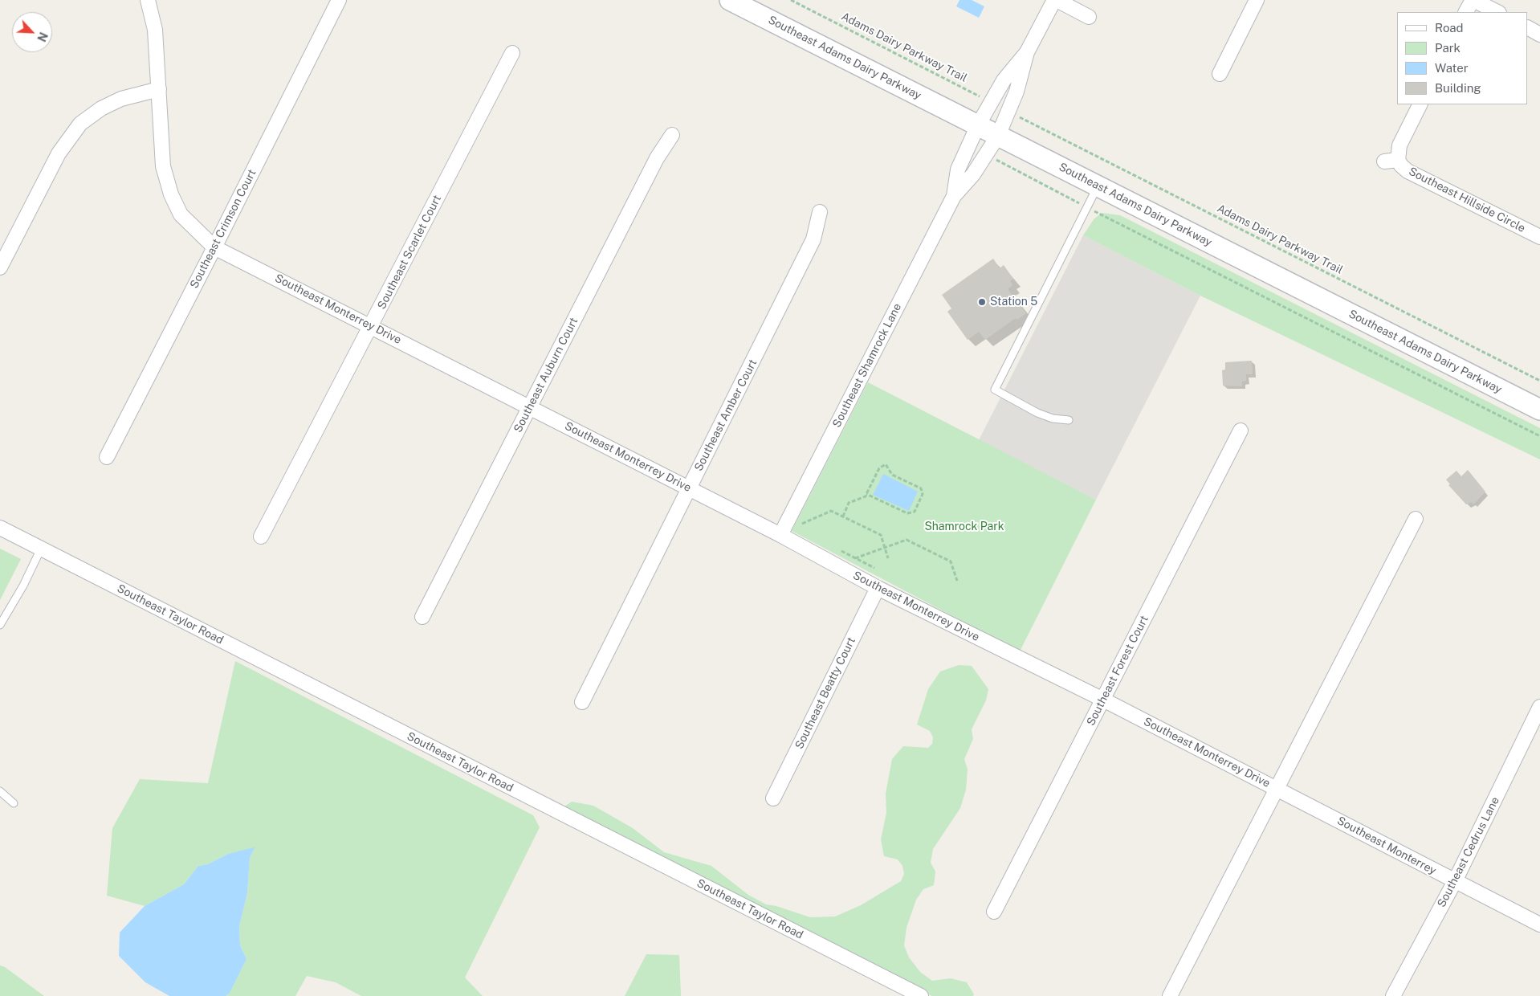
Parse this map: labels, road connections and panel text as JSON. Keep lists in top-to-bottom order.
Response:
{
  "streets": {
    "main road": ["Southeast Adams Dairy Parkway"],
    "street": [
      "Southeast Hillside Circle",
      "Southeast Crimson Court",
      "Southeast Scarlet Court",
      "Southeast Monterrey Drive",
      "Southeast Shamrock Lane",
      "Southeast Auburn Court",
      "Southeast Amber Court",
      "Southeast Taylor Road",
      "Southeast Forest Court",
      "Southeast Beatty Court",
      "Southeast Monterrey",
      "Southeast Cedrus Lane"
    ],
    "path": ["Adams Dairy Parkway Trail"]
  },
  "crossings": [
    ["Southeast Adams Dairy Parkway", "Southeast Shamrock Lane"],
    ["Southeast Crimson Court", "Southeast Monterrey Drive"],
    ["Southeast Scarlet Court", "Southeast Monterrey Drive"],
    ["Southeast Monterrey Drive", "Southeast Shamrock Lane"],
    ["Southeast Monterrey Drive", "Southeast Auburn Court"],
    ["Southeast Monterrey Drive", "Southeast Amber Court"],
    ["Southeast Monterrey Drive", "Southeast Forest Court"],
    ["Southeast Monterrey Drive", "Southeast Beatty Court"],
    ["Southeast Monterrey Drive", "Southeast Monterrey"],
    ["Southeast Monterrey", "Southeast Cedrus Lane"]
  ],
  "parks": ["Shamrock Park"],
  "places": ["Station 5"],
  "legend": [
    "Road",
    "Park",
    "Water",
    "Building"
  ],
  "north": "bottom right"
}
